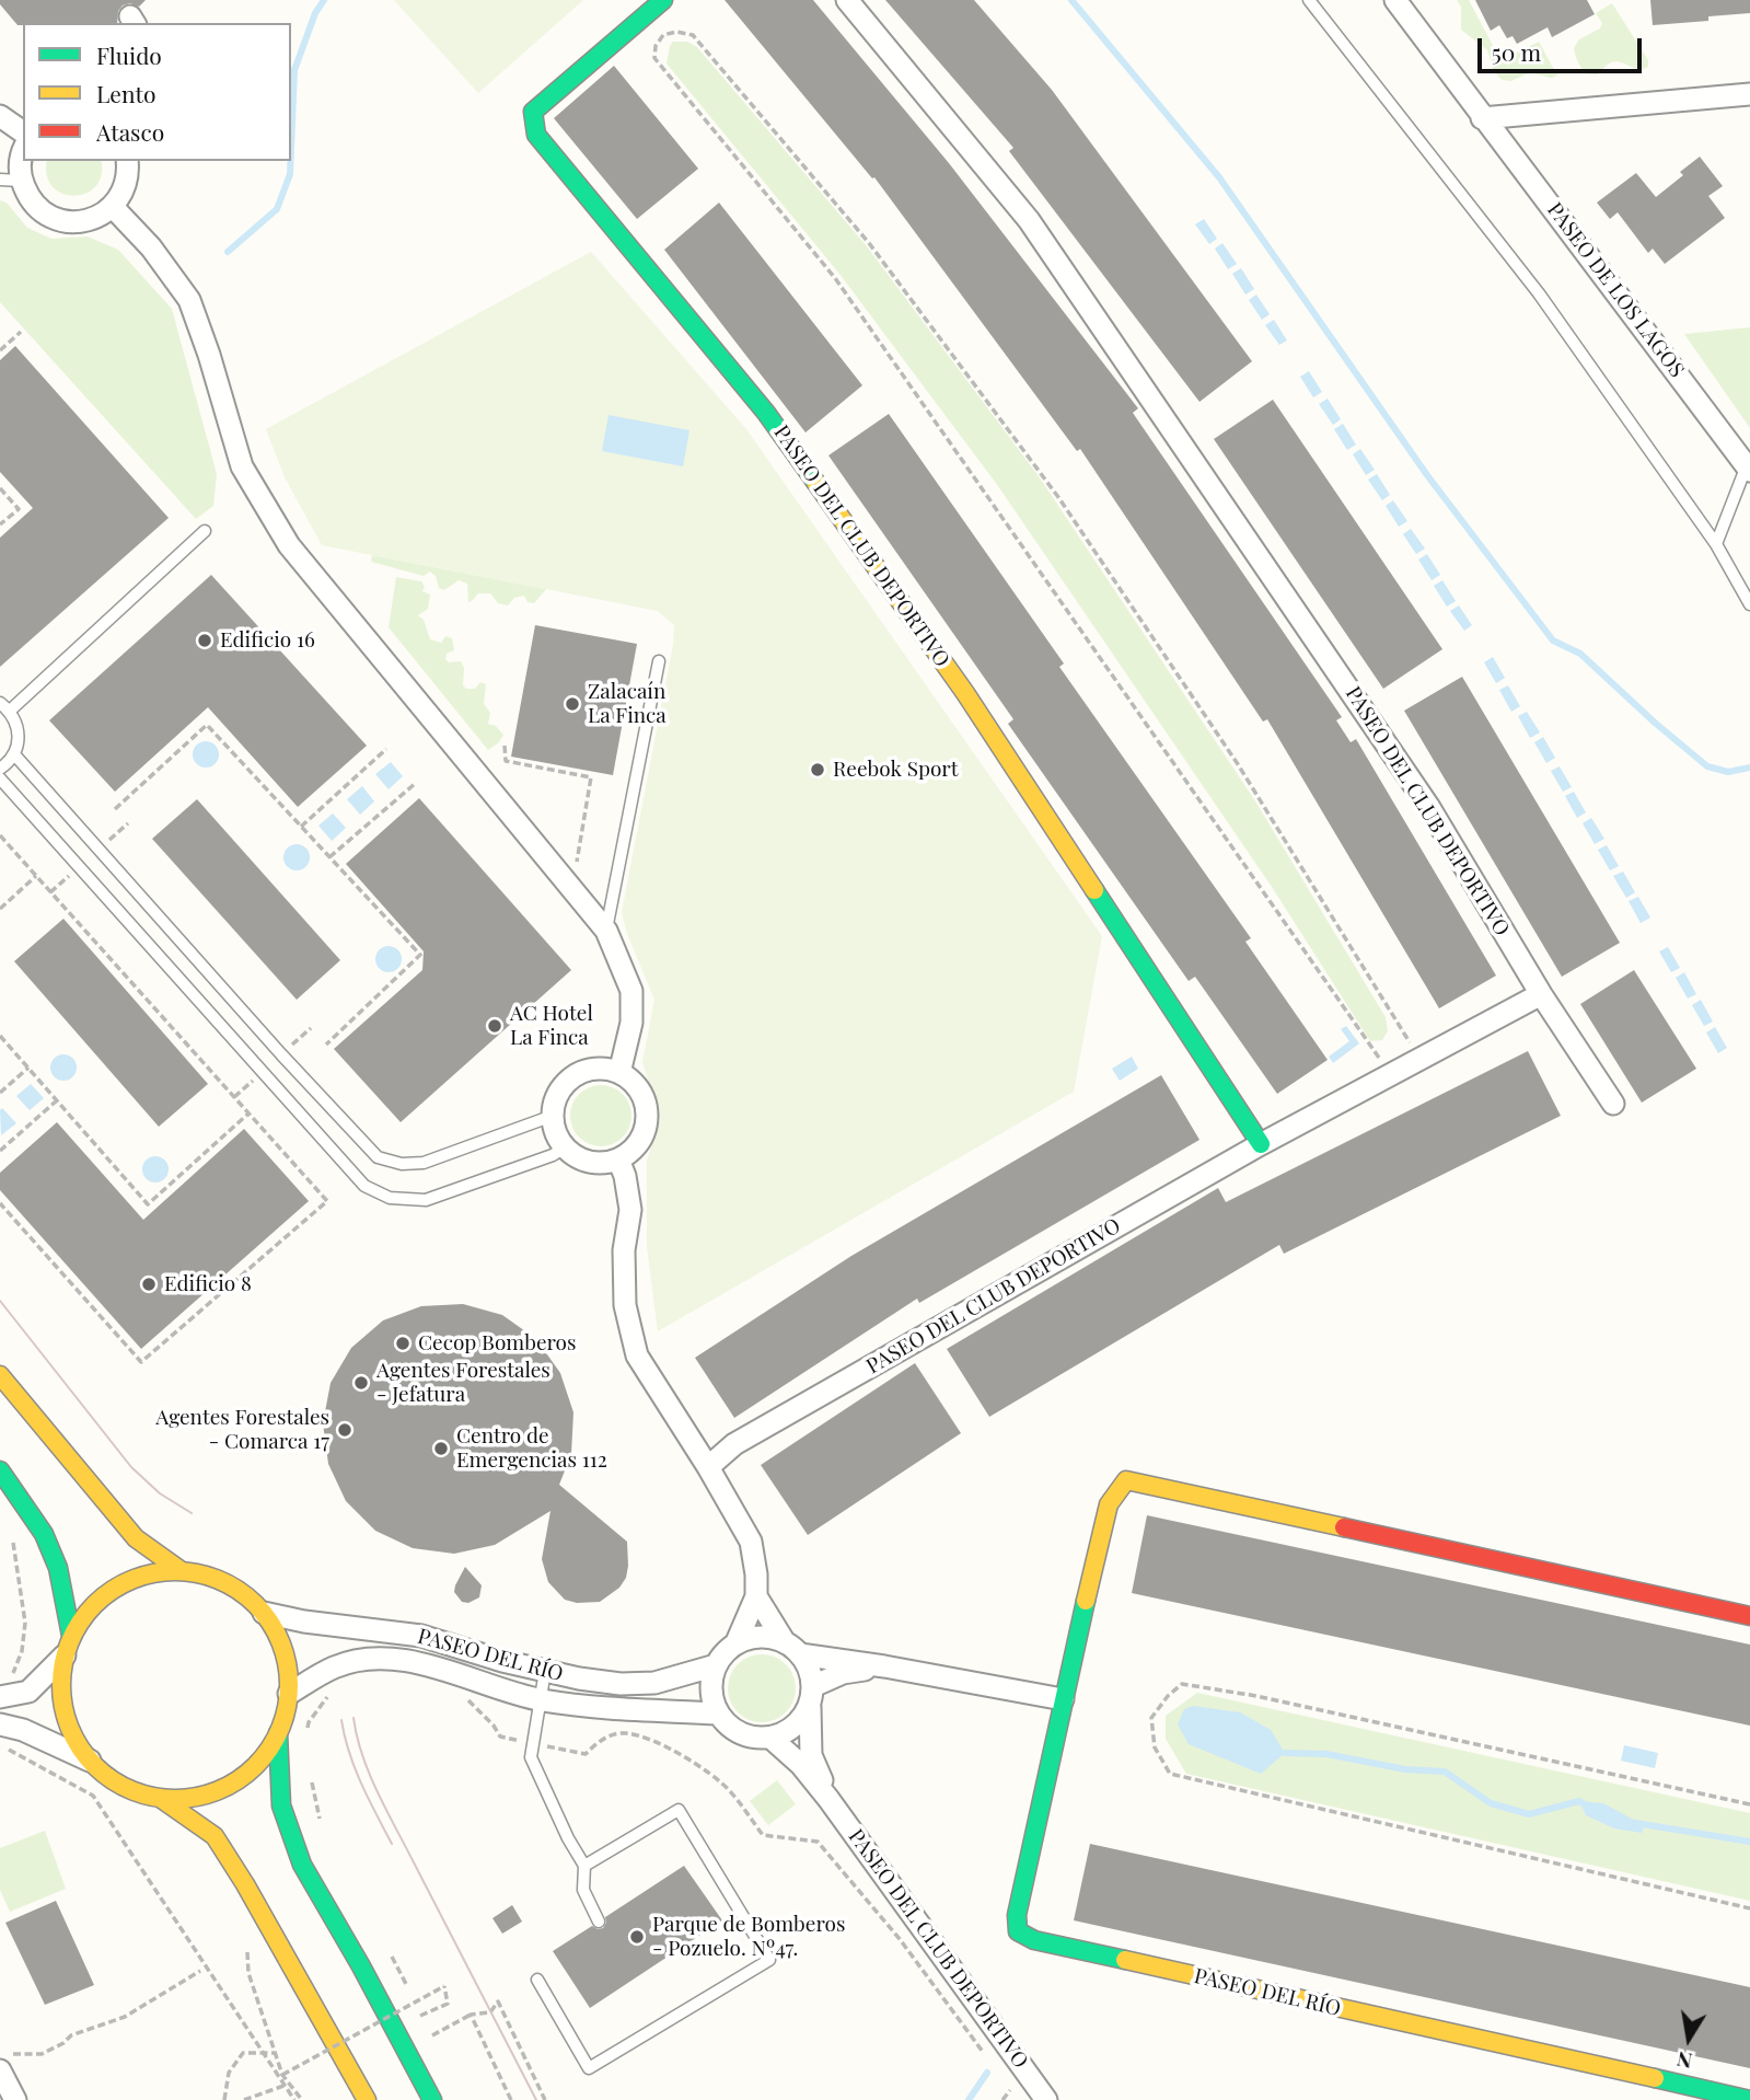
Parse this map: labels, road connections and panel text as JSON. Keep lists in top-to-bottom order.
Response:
{
  "streets": {
    "main road": ["PASEO DEL CLUB DEPORTIVO", "PASEO DEL RÍO"],
    "street": ["PASEO DE LOS LAGOS"]
  },
  "crossings": [
    ["PASEO DEL CLUB DEPORTIVO", "PASEO DEL RÍO"]
  ],
  "places": [
    "Edificio 16",
    "Zalacaín La Finca",
    "Reebok Sport",
    "AC Hotel La Finca",
    "Edificio 8",
    "Cecop Bomberos",
    "Agentes Forestales - Jefatura",
    "Agentes Forestales - Comarca 17",
    "Centro de Emergencias 112",
    "Parque de Bomberos - Pozuelo. Nº47."
  ],
  "legend": ["Fluido", "Lento", "Atasco"],
  "scale_bar": "50 m",
  "north": "bottom"
}
